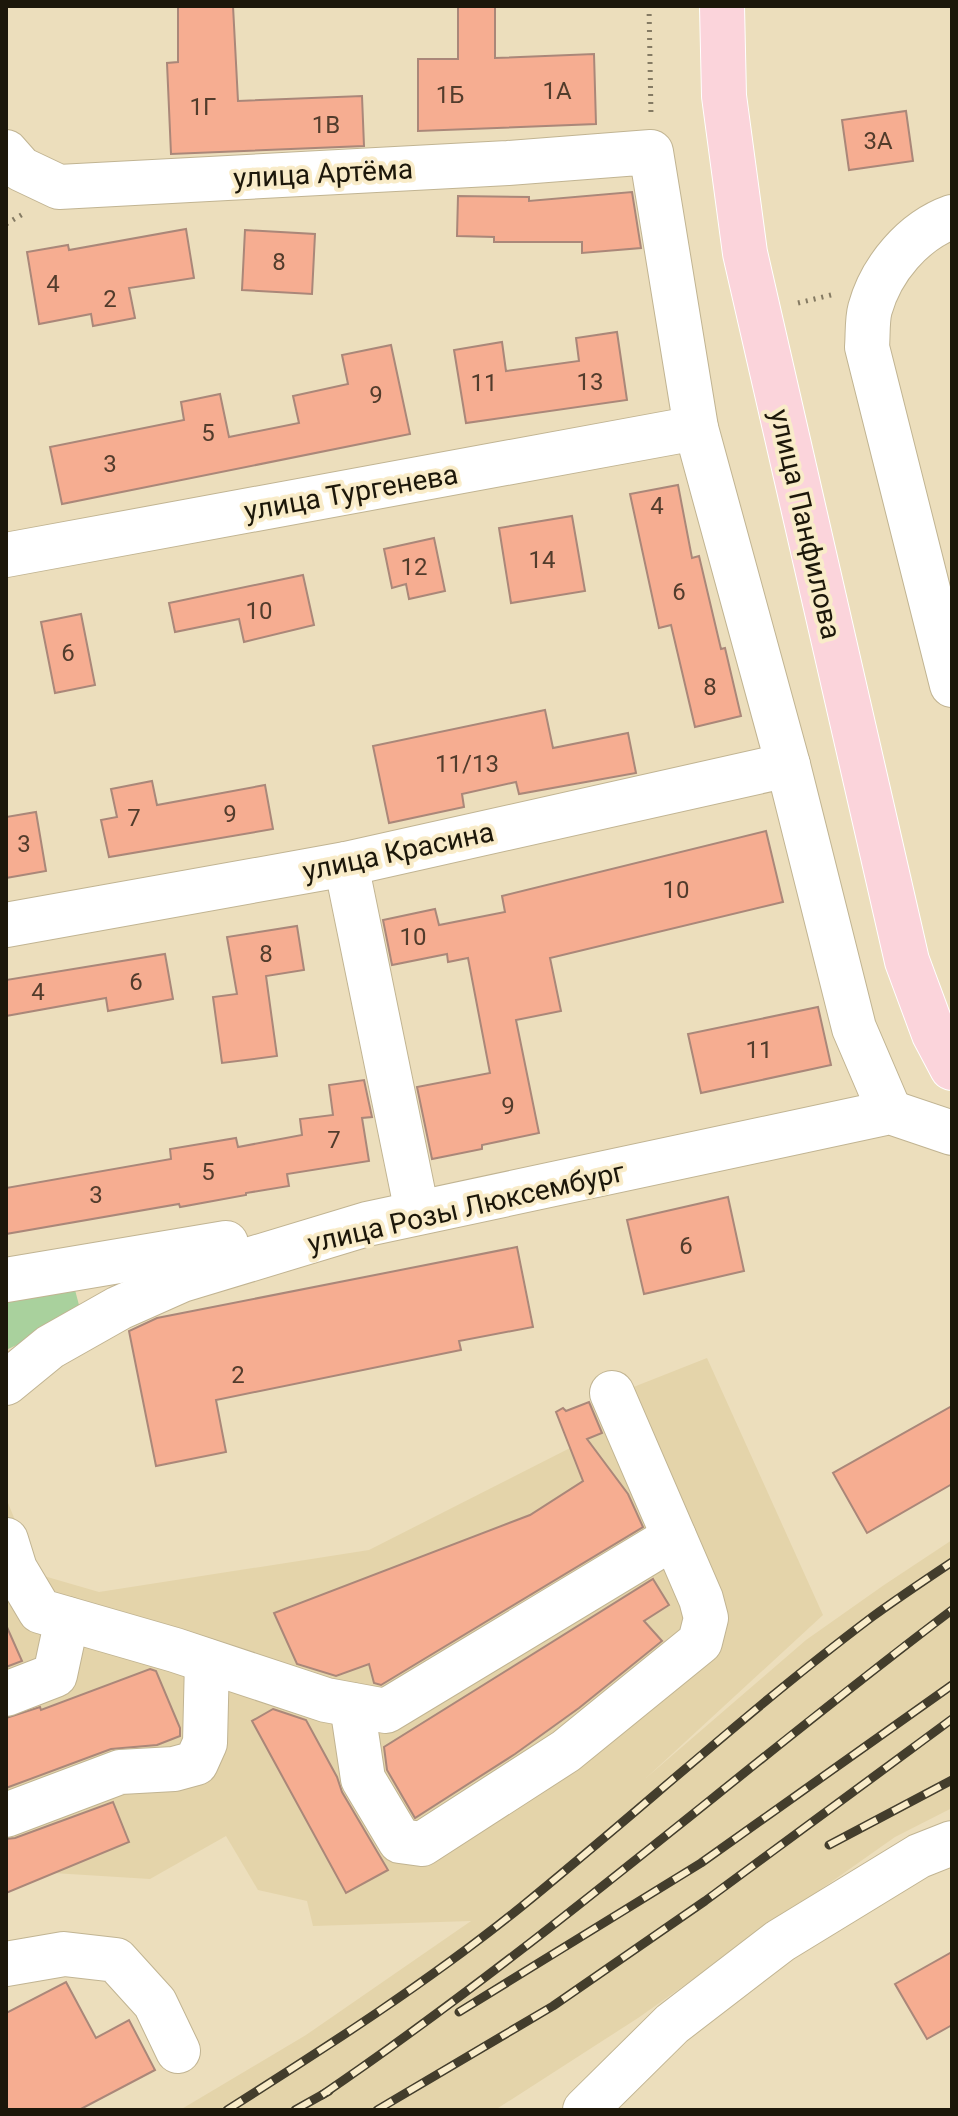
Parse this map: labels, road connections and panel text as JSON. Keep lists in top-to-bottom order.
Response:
{
  "streets": {
    "main road": ["улица Панфилова"],
    "street": [
      "улица Артёма",
      "улица Тургенева",
      "улица Красина",
      "улица Розы Люксембург"
    ]
  },
  "house_numbers": [
    "1А",
    "1Б",
    "1Г",
    "1В",
    "3А",
    "8",
    "4",
    "2",
    "13",
    "11",
    "9",
    "5",
    "3",
    "4",
    "14",
    "12",
    "6",
    "10",
    "6",
    "8",
    "11/13",
    "9",
    "7",
    "3",
    "10",
    "10",
    "8",
    "6",
    "4",
    "11",
    "9",
    "7",
    "5",
    "3",
    "6",
    "2"
  ]
}
